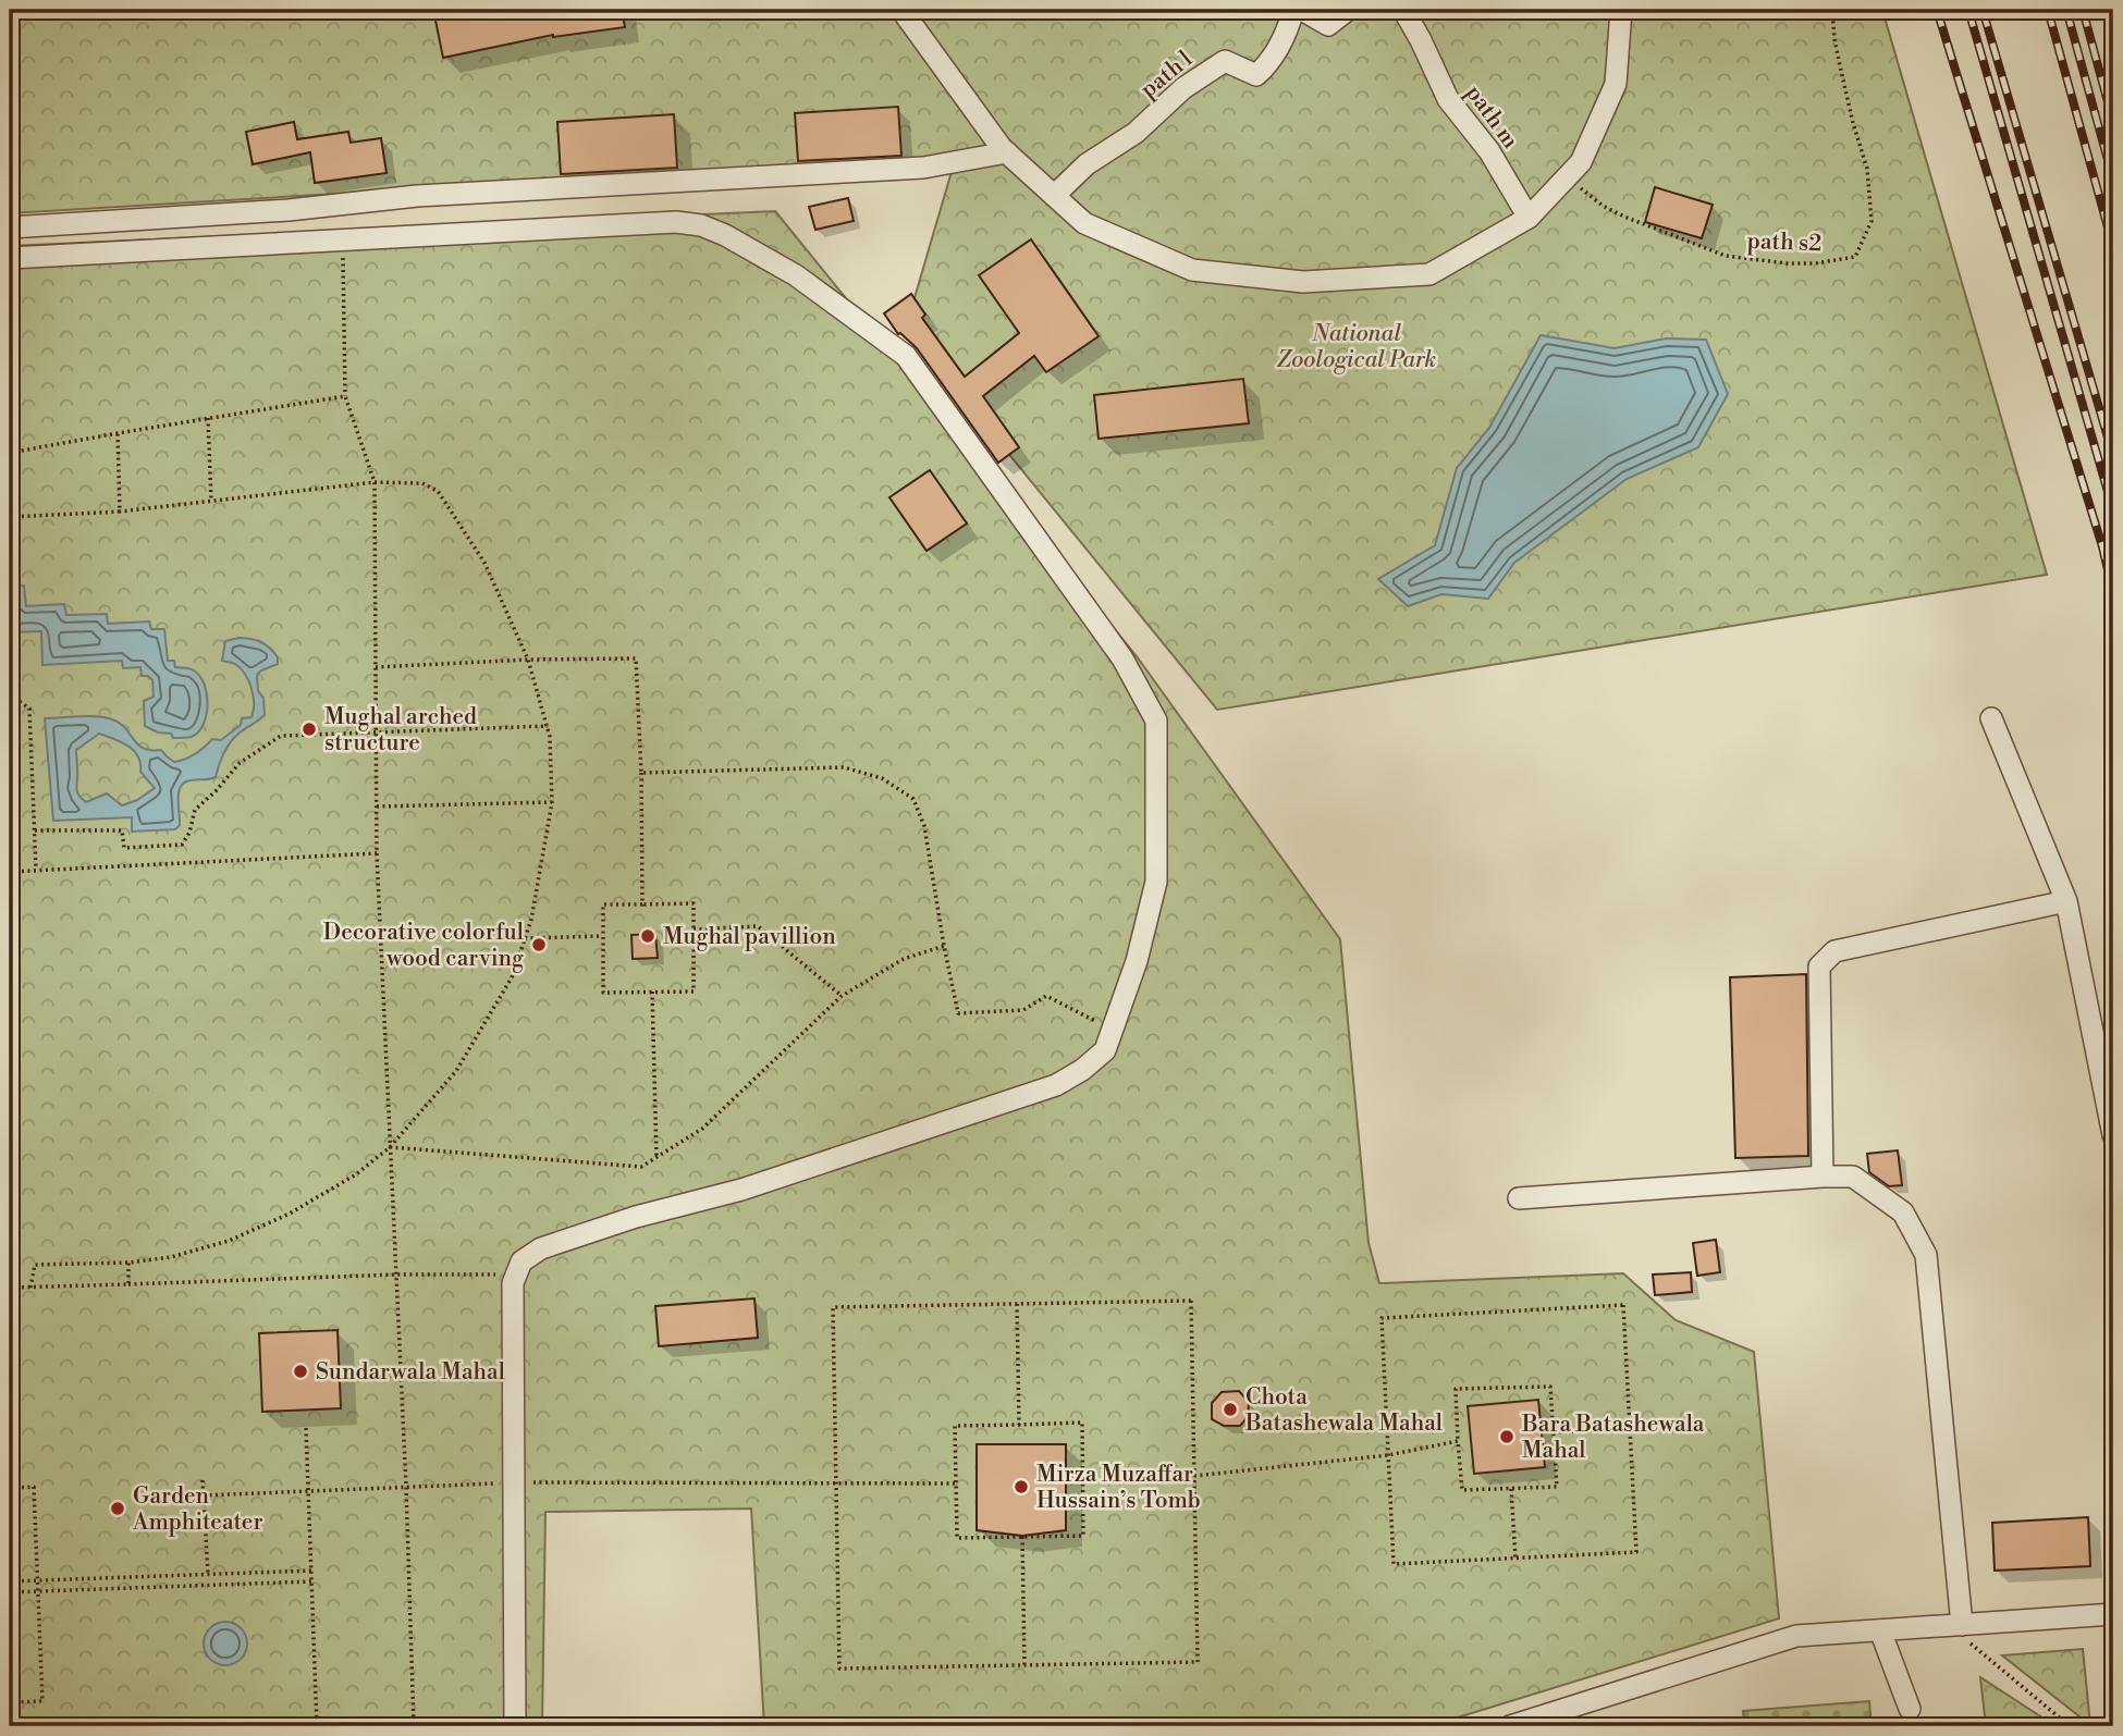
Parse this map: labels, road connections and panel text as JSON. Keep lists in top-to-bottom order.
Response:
{
  "streets": {
    "street": ["path l", "path m"],
    "path": ["path s2"]
  },
  "parks": ["National Zoological Park"],
  "places": [
    "Mughal arched structure",
    "Mughal pavillion",
    "Decorative colorful wood carving",
    "Sundarwala Mahal",
    "Chota Batashewala Mahal",
    "Bara Batashewala Mahal",
    "Mirza Muzaffar Hussain’s Tomb",
    "Garden Amphiteater"
  ]
}
